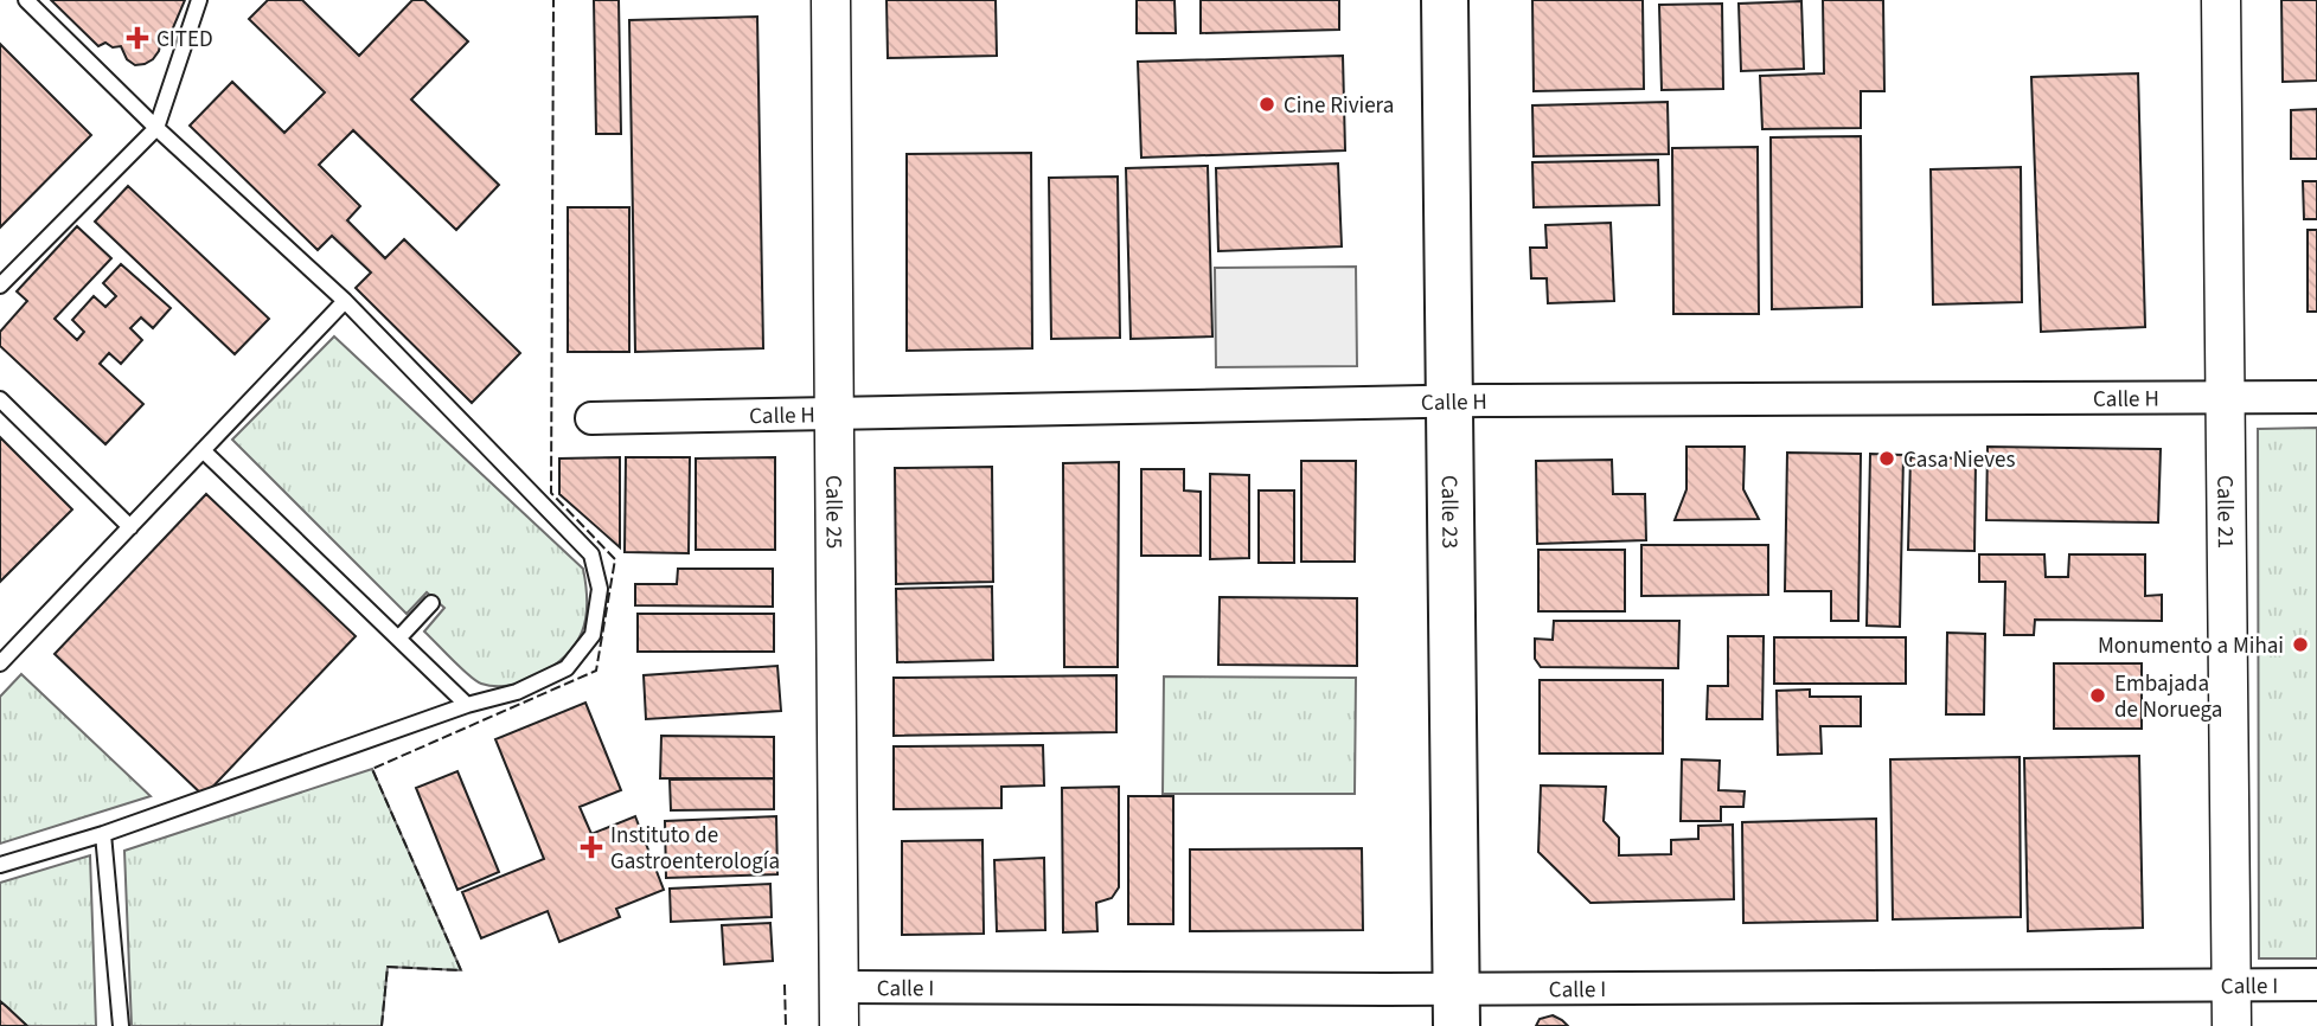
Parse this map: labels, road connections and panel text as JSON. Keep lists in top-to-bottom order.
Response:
{
  "streets": {
    "main road": ["Calle 23"],
    "street": [
      "Calle H",
      "Calle 25",
      "Calle 21",
      "Calle I"
    ]
  },
  "crossings": [
    ["Calle H", "Calle 25"],
    ["Calle H", "Calle 23"],
    ["Calle H", "Calle 21"],
    ["Calle 25", "Calle I"],
    ["Calle 23", "Calle I"],
    ["Calle 21", "Calle I"]
  ],
  "places": {
    "health": ["CITED", "Instituto de Gastroenterología"],
    "other": [
      "Cine Riviera",
      "Casa Nieves",
      "Monumento a Mihai",
      "Embajada de Noruega"
    ]
  }
}
